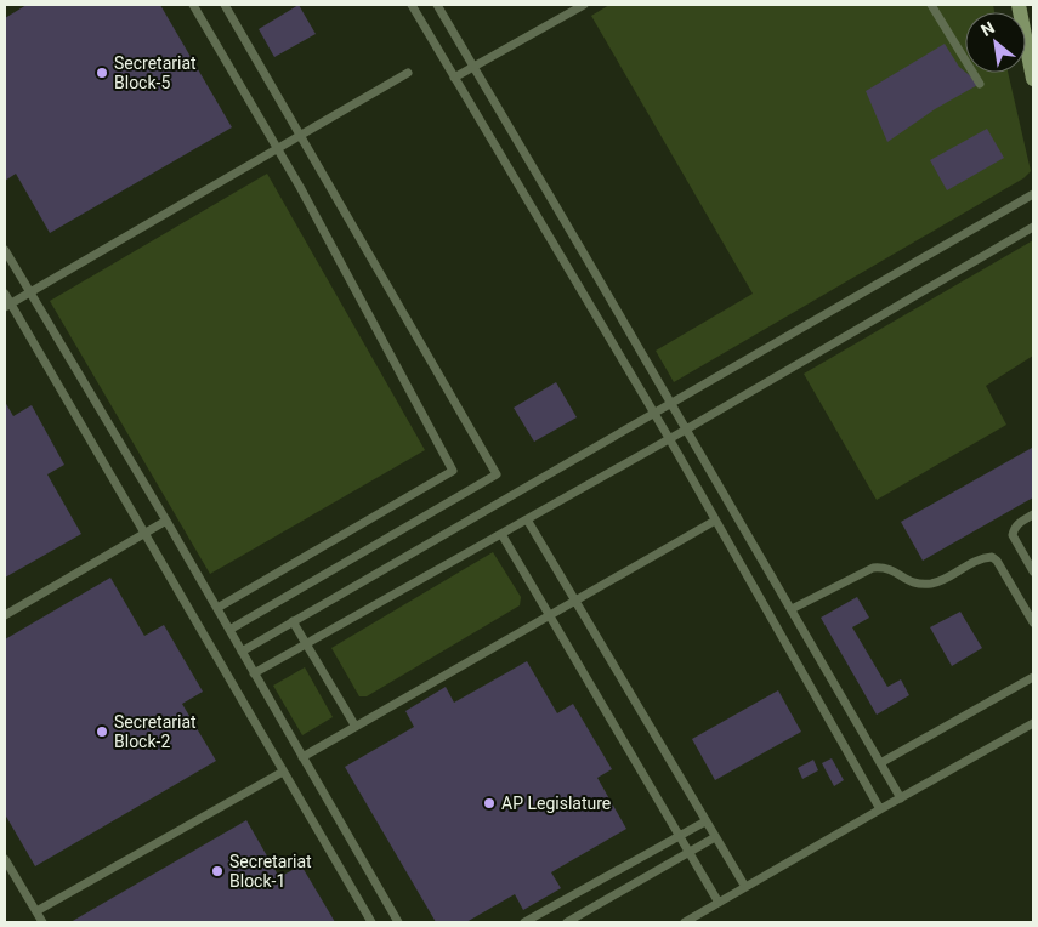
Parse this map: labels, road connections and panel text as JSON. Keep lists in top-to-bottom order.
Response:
{
  "places": [
    "Secretariat Block-5",
    "Secretariat Block-2",
    "AP Legislature",
    "Secretariat Block-1"
  ],
  "north": "top left"
}
